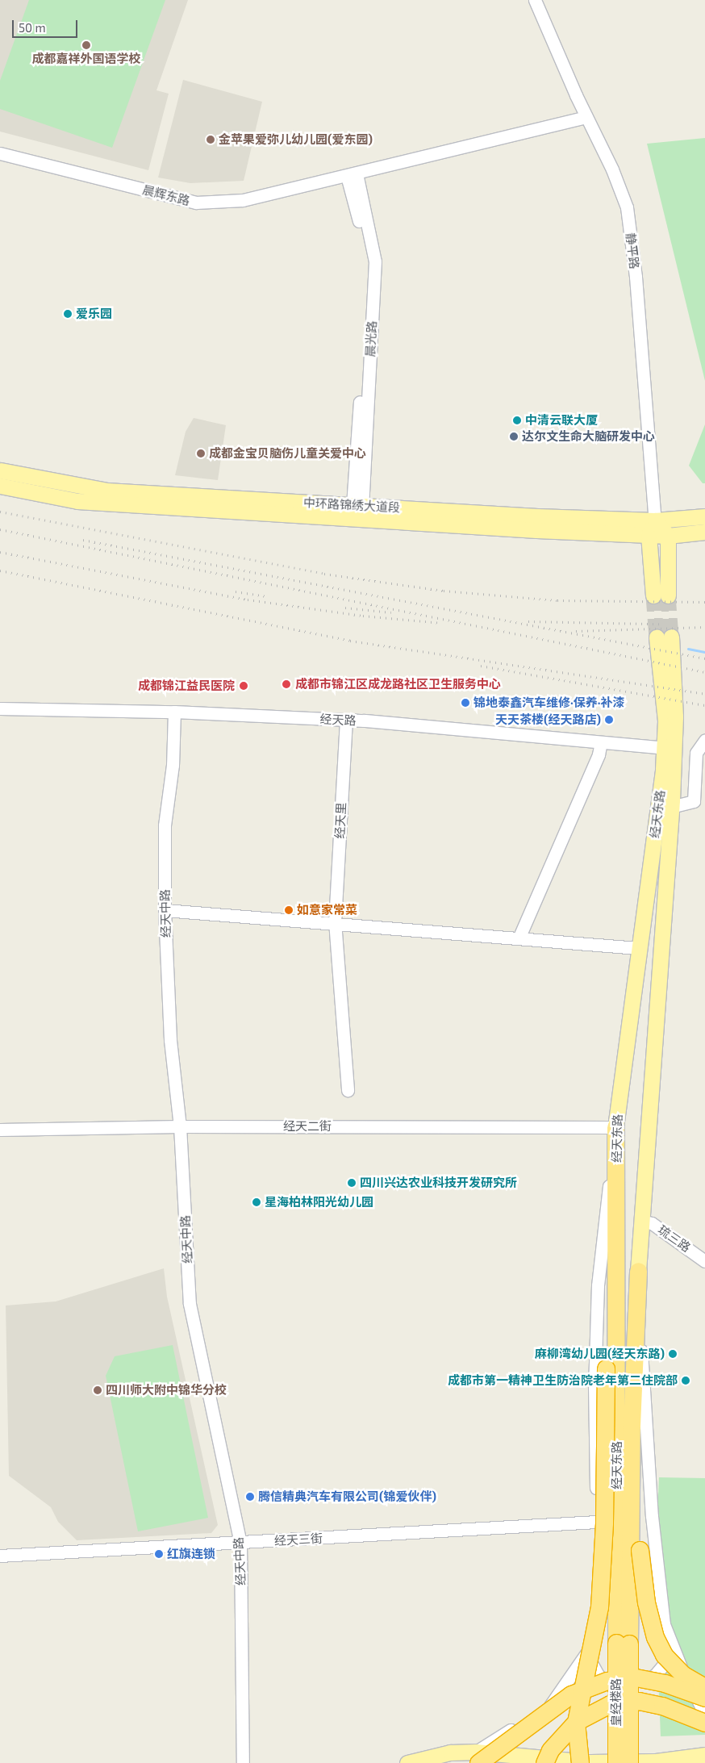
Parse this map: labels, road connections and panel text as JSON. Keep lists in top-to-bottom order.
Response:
{
  "streets": {
    "highway": ["经天东路", "皇经楼路"],
    "main road": ["中环路锦绣大道段"],
    "street": [
      "晨辉东路",
      "静平路",
      "晨光路",
      "经天路",
      "经天里",
      "经天中路",
      "经天二街",
      "琉三路",
      "经天三街"
    ]
  },
  "crossings": [
    ["晨辉东路", "静平路"],
    ["晨辉东路", "晨光路"],
    ["静平路", "中环路锦绣大道段"],
    ["晨光路", "中环路锦绣大道段"],
    ["经天路", "经天东路"],
    ["经天路", "经天里"],
    ["经天路", "经天中路"],
    ["经天东路", "经天二街"],
    ["经天东路", "琉三路"],
    ["经天东路", "皇经楼路"],
    ["经天中路", "经天二街"],
    ["经天中路", "经天三街"]
  ],
  "places": [
    "成都嘉祥外国语学校",
    "金苹果爱弥儿幼儿园(爱东园)",
    "爱乐园",
    "中清云联大厦",
    "达尔文生命大脑研发中心",
    "成都金宝贝脑伤儿童关爱中心",
    "成都市锦江区成龙路社区卫生服务中心",
    "成都锦江益民医院",
    "锦地泰鑫汽车维修·保养·补漆",
    "天天茶楼(经天路店)",
    "如意家常菜",
    "四川兴达农业科技开发研究所",
    "星海柏林阳光幼儿园",
    "麻柳湾幼儿园(经天东路)",
    "成都市第一精神卫生防治院老年第二住院部",
    "四川师大附中锦华分校",
    "腾信精典汽车有限公司(锦爱伙伴)",
    "红旗连锁"
  ],
  "scale_bar": "50 m"
}
